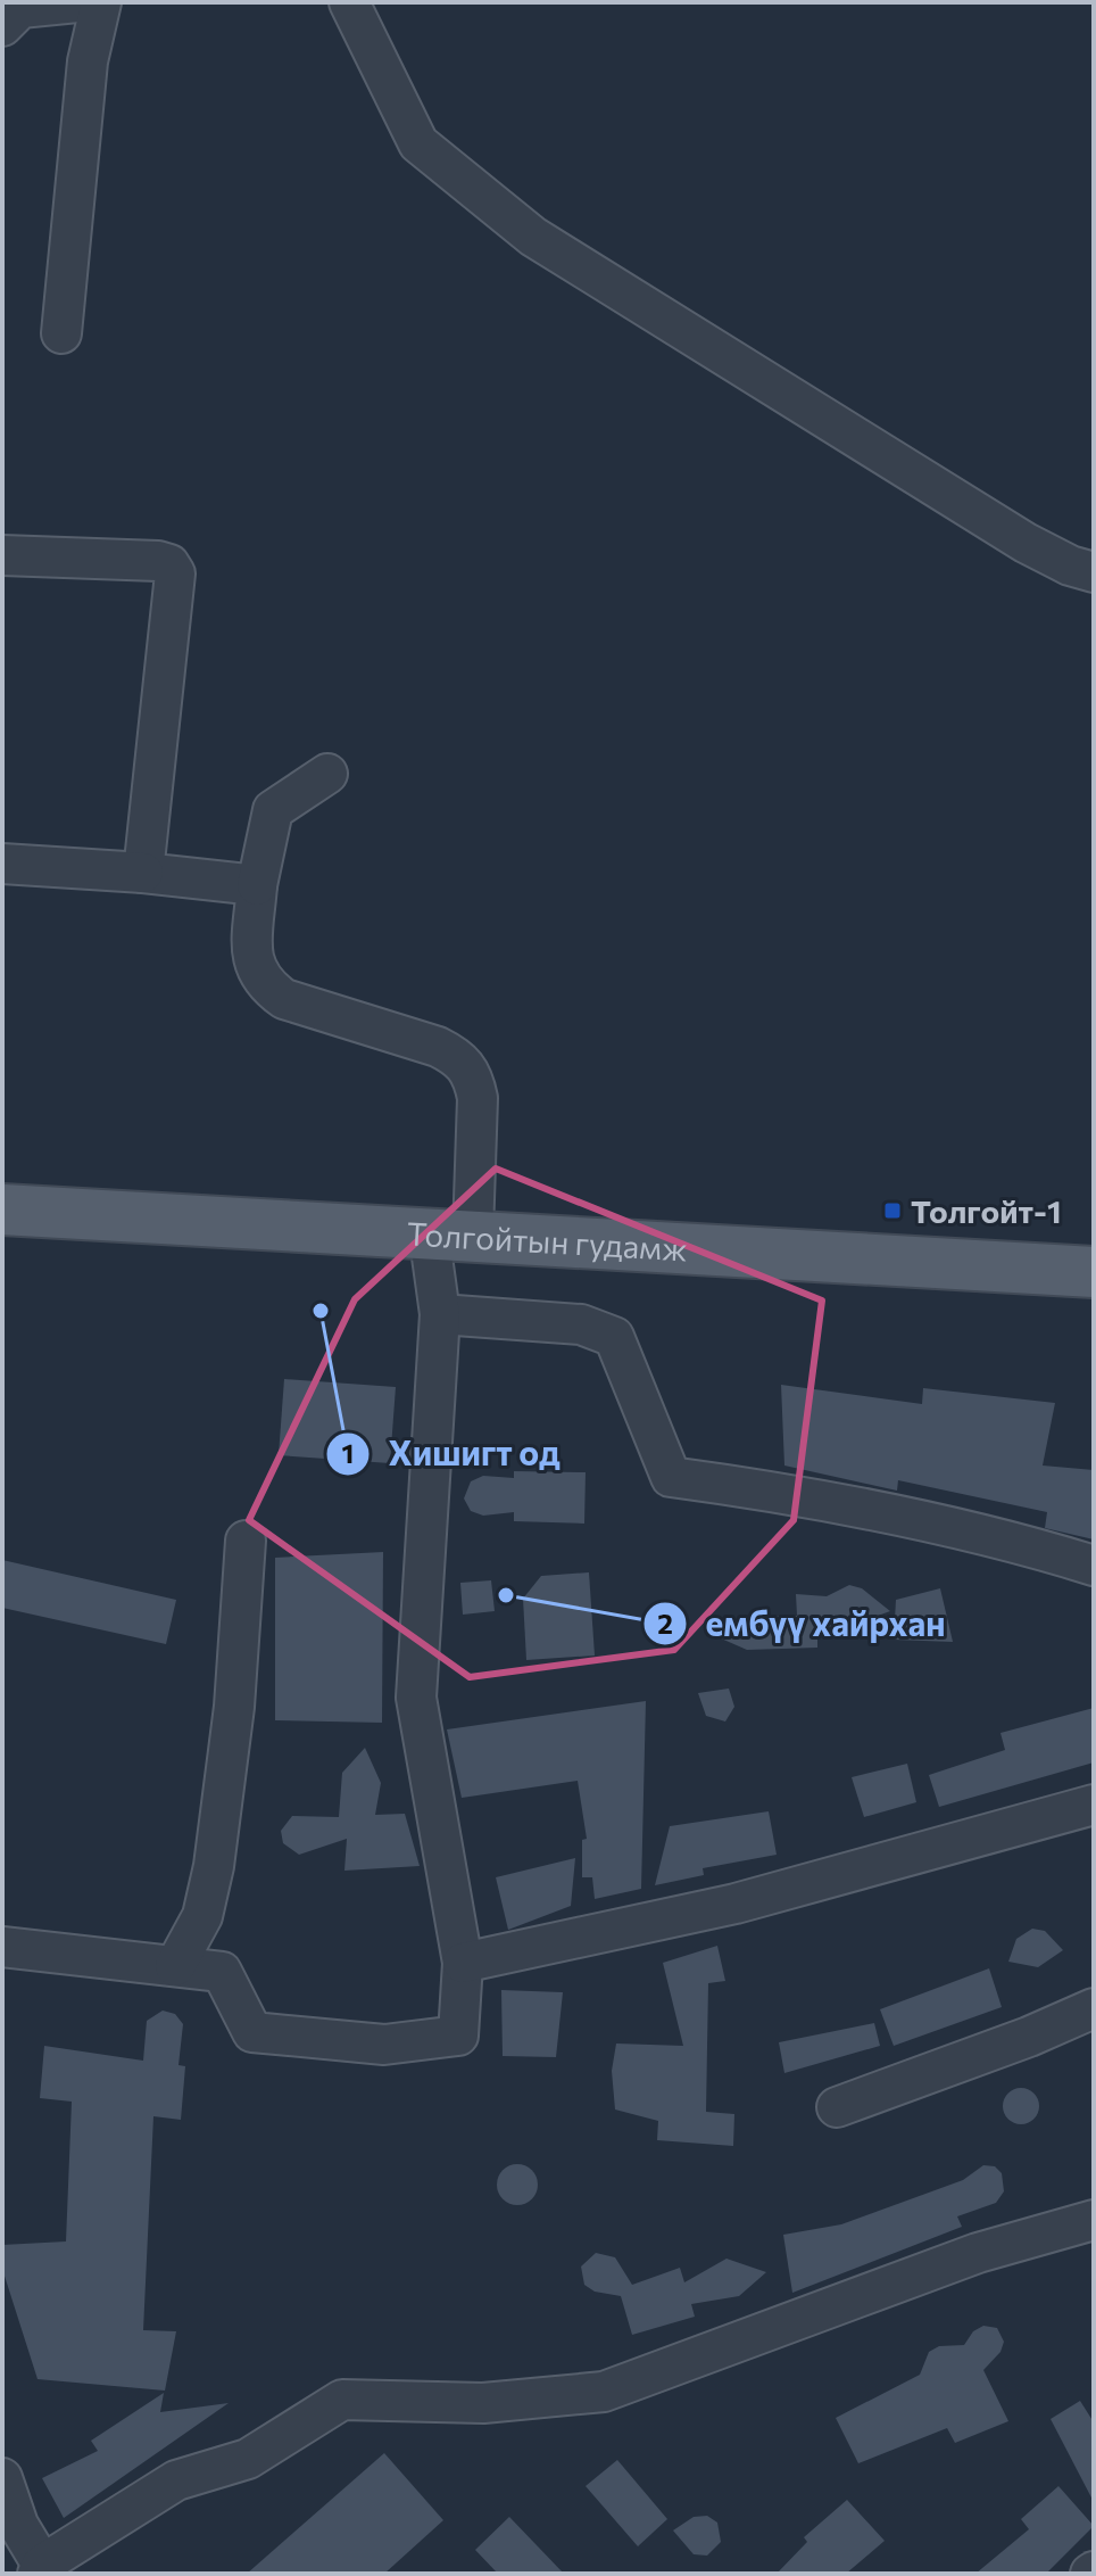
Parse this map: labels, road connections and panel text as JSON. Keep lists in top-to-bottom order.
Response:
{
  "streets": {
    "main road": ["Толгойтын гудамж"]
  },
  "places": {
    "transit": ["Толгойт-1"],
    "other": ["Хишигт од", "ембүү хайрхан"]
  }
}
